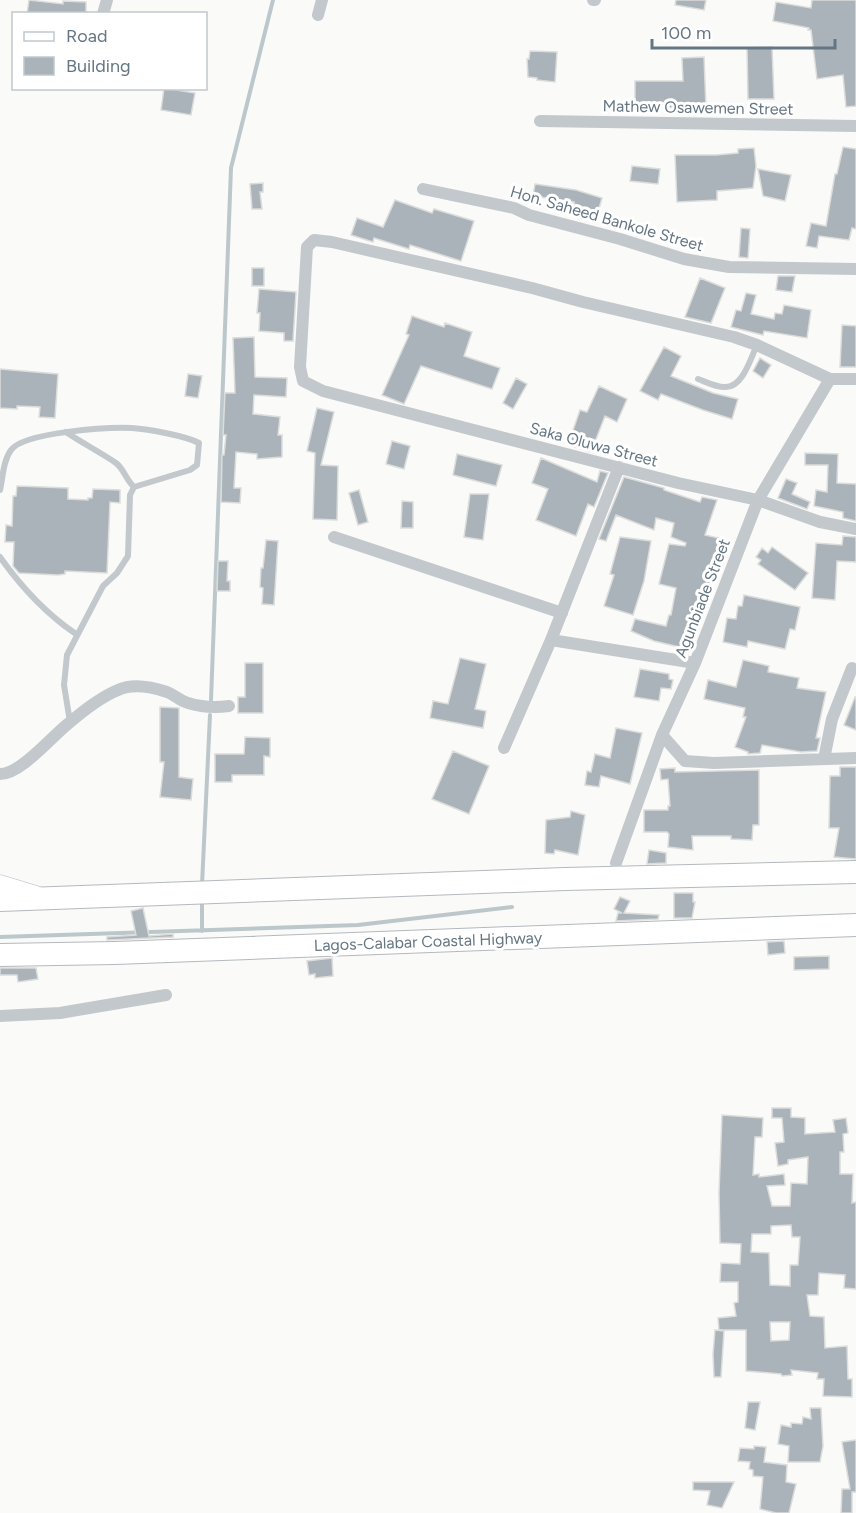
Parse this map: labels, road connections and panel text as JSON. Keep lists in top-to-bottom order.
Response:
{
  "streets": {
    "highway": ["Lagos-Calabar Coastal Highway"],
    "street": [
      "Mathew Osawemen Street",
      "Hon. Saheed Bankole Street",
      "Saka Oluwa Street",
      "Agunbiade Street"
    ]
  },
  "crossings": [
    ["Saka Oluwa Street", "Agunbiade Street"]
  ],
  "legend": ["Road", "Building"],
  "scale_bar": "100 m"
}
